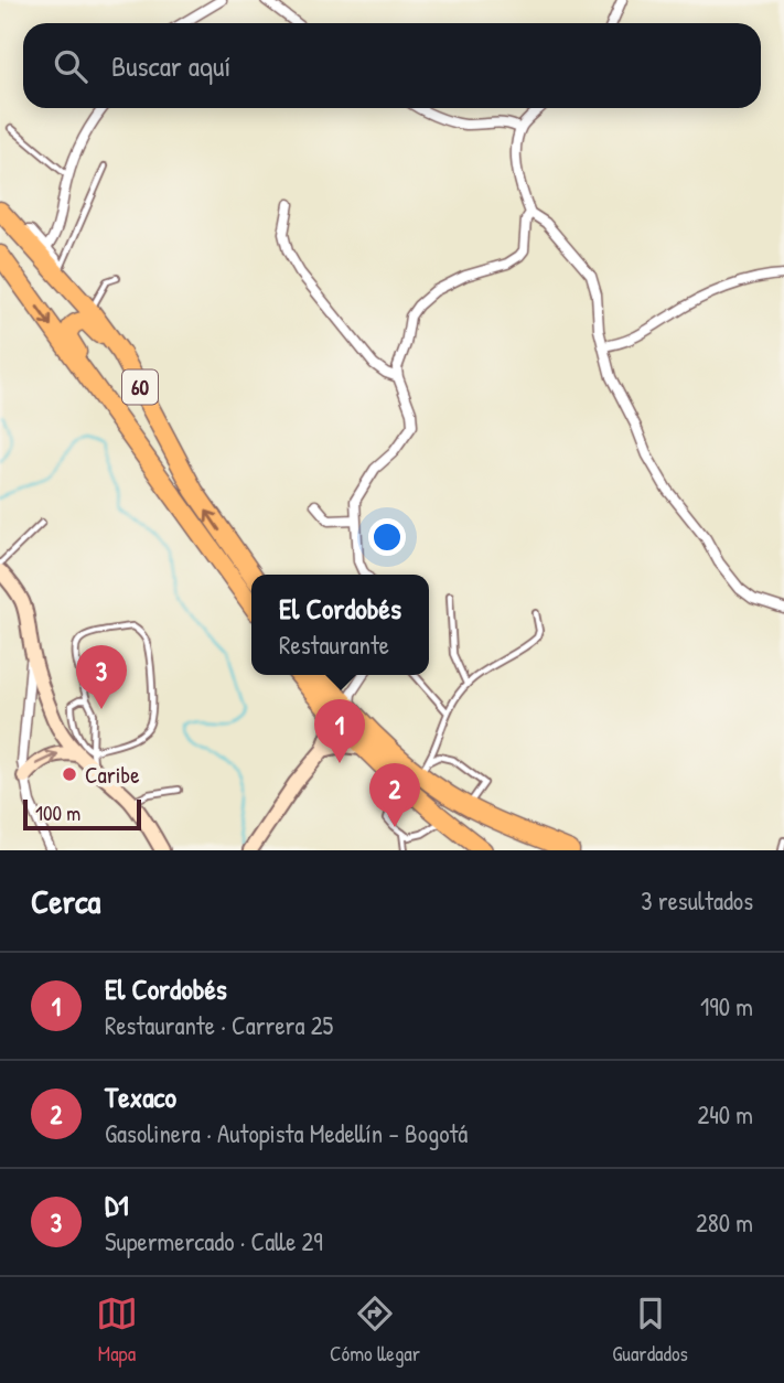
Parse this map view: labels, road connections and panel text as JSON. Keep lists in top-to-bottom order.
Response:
{
  "streets": {
    "highway": ["60"]
  },
  "places": ["Caribe"],
  "scale_bar": "100 m",
  "page": {
    "search": "Buscar aquí",
    "popup": ["El Cordobés", "Restaurante"],
    "pins": ["3", "1", "2"],
    "scale": "100 m",
    "heading": ["Cerca", "3 resultados"],
    "list": [
      {
        "mark": "1",
        "name": "El Cordobés",
        "note": "Restaurante · Carrera 25",
        "value": "190 m"
      },
      {
        "mark": "2",
        "name": "Texaco",
        "note": "Gasolinera · Autopista Medellín - Bogotá",
        "value": "240 m"
      },
      {
        "mark": "3",
        "name": "D1",
        "note": "Supermercado · Calle 29",
        "value": "280 m"
      }
    ],
    "nav": ["Mapa", "Cómo llegar", "Guardados"]
  }
}
